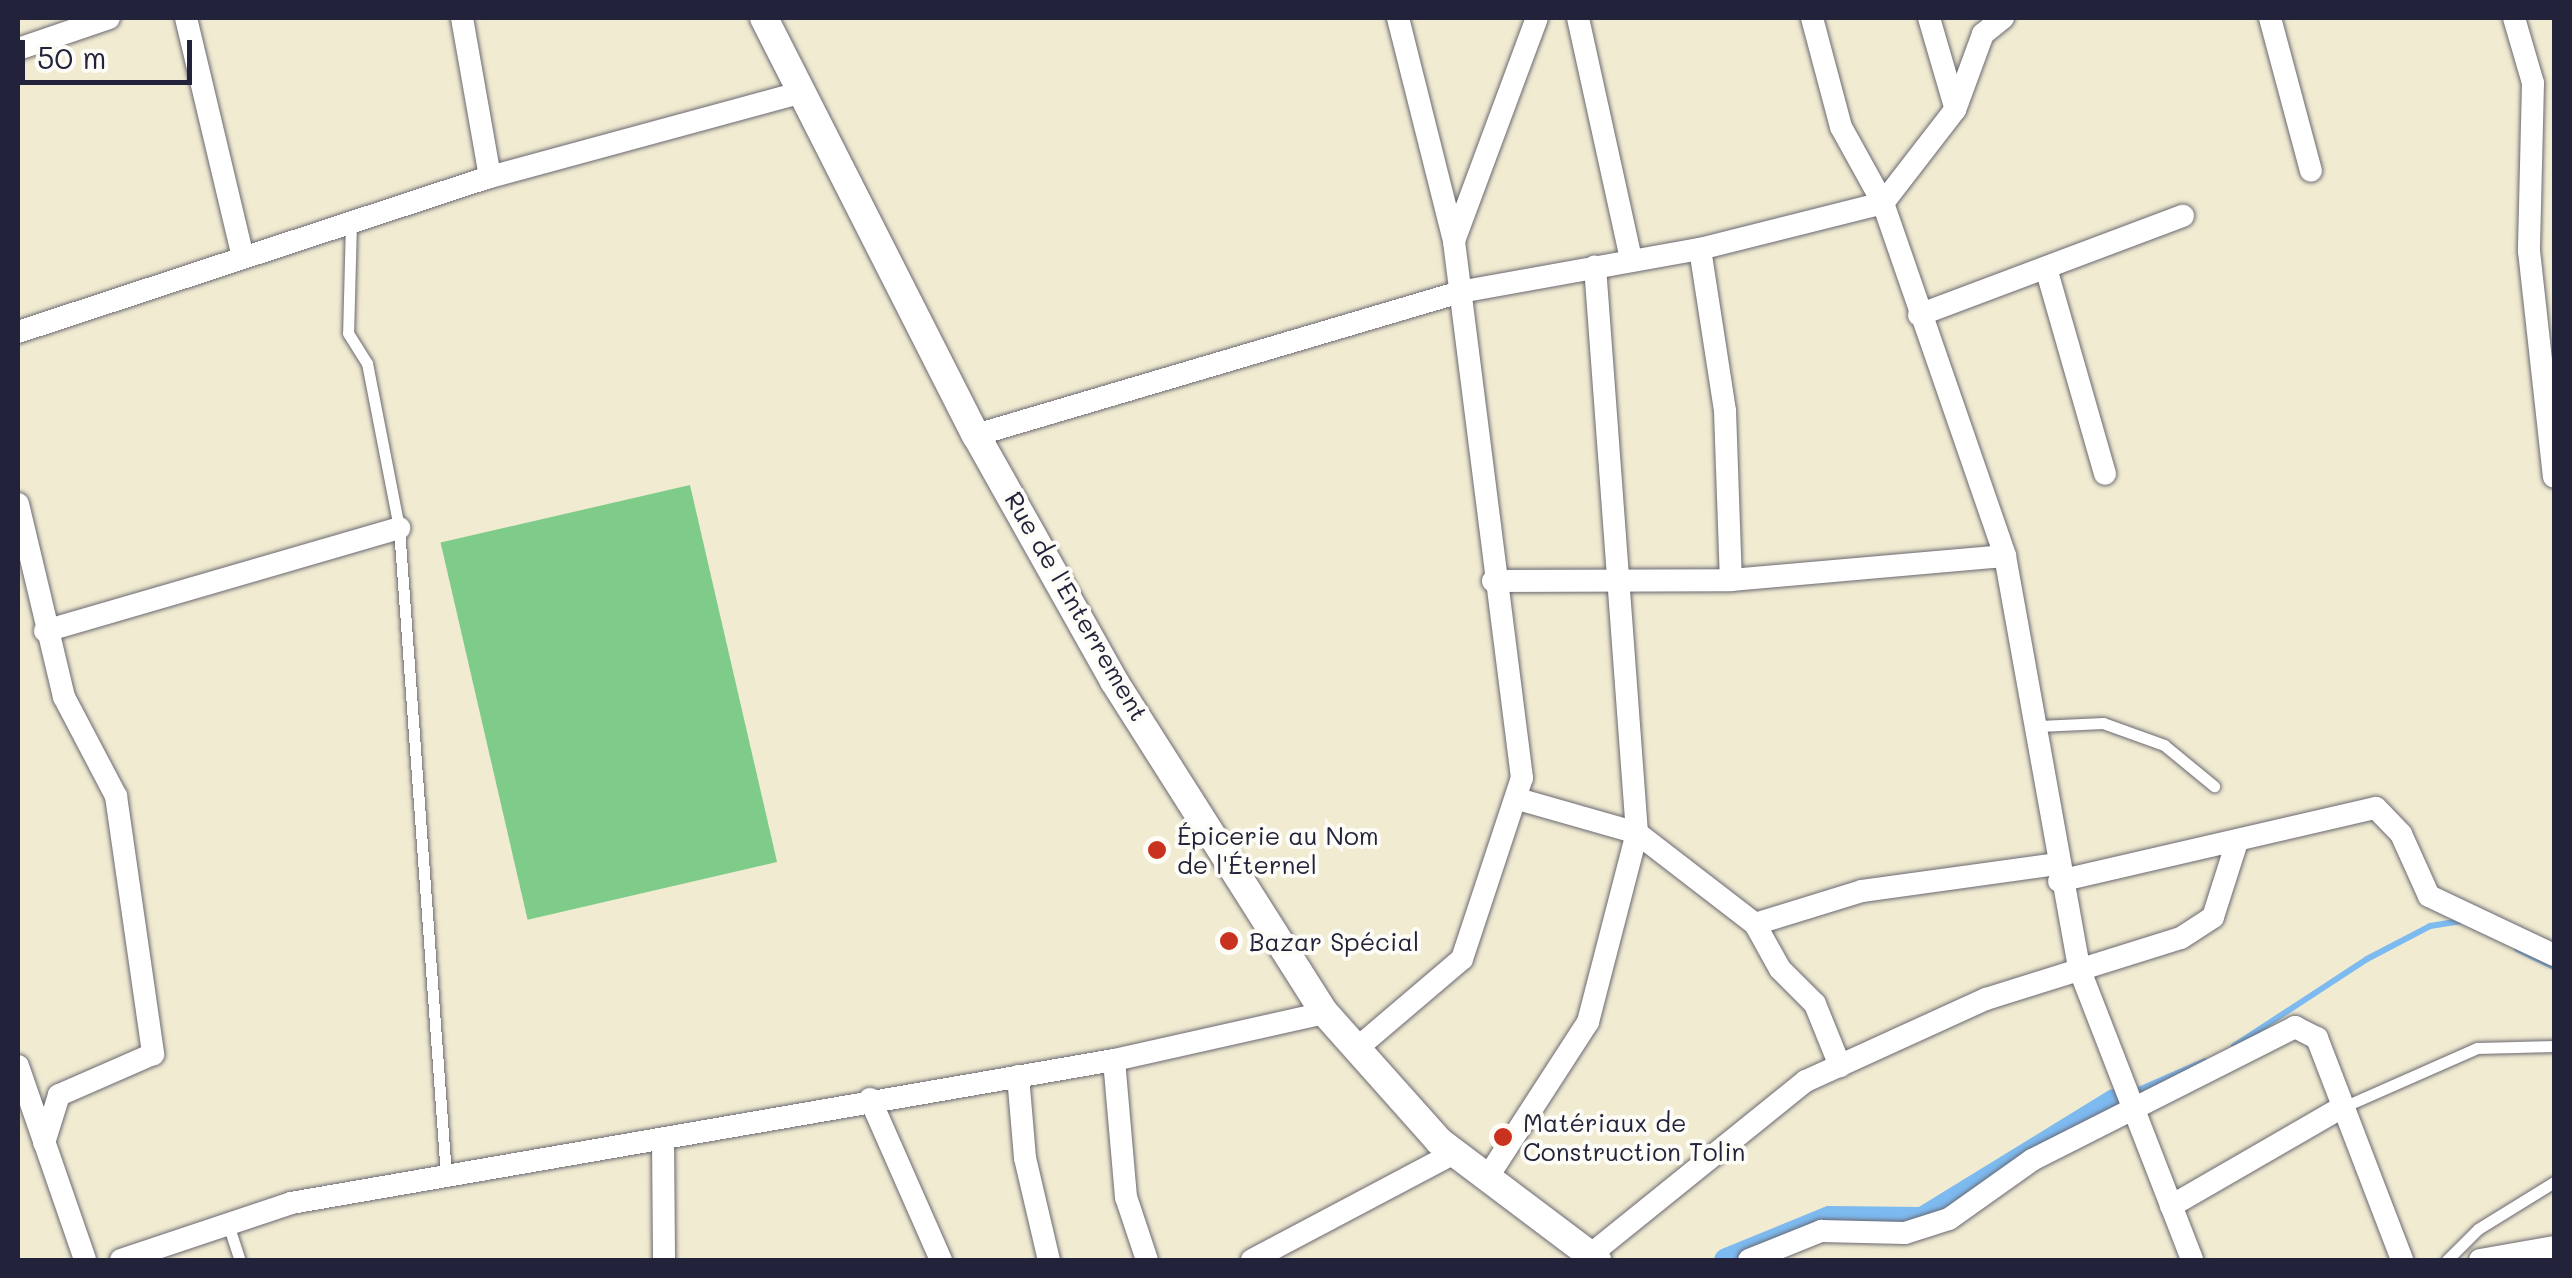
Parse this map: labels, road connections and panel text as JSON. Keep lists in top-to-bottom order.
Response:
{
  "streets": {
    "street": ["Rue de l'Enterrement"]
  },
  "places": ["Épicerie au Nom de l'Éternel", "Bazar Spécial", "Matériaux de Construction Tolin"],
  "scale_bar": "50 m"
}
